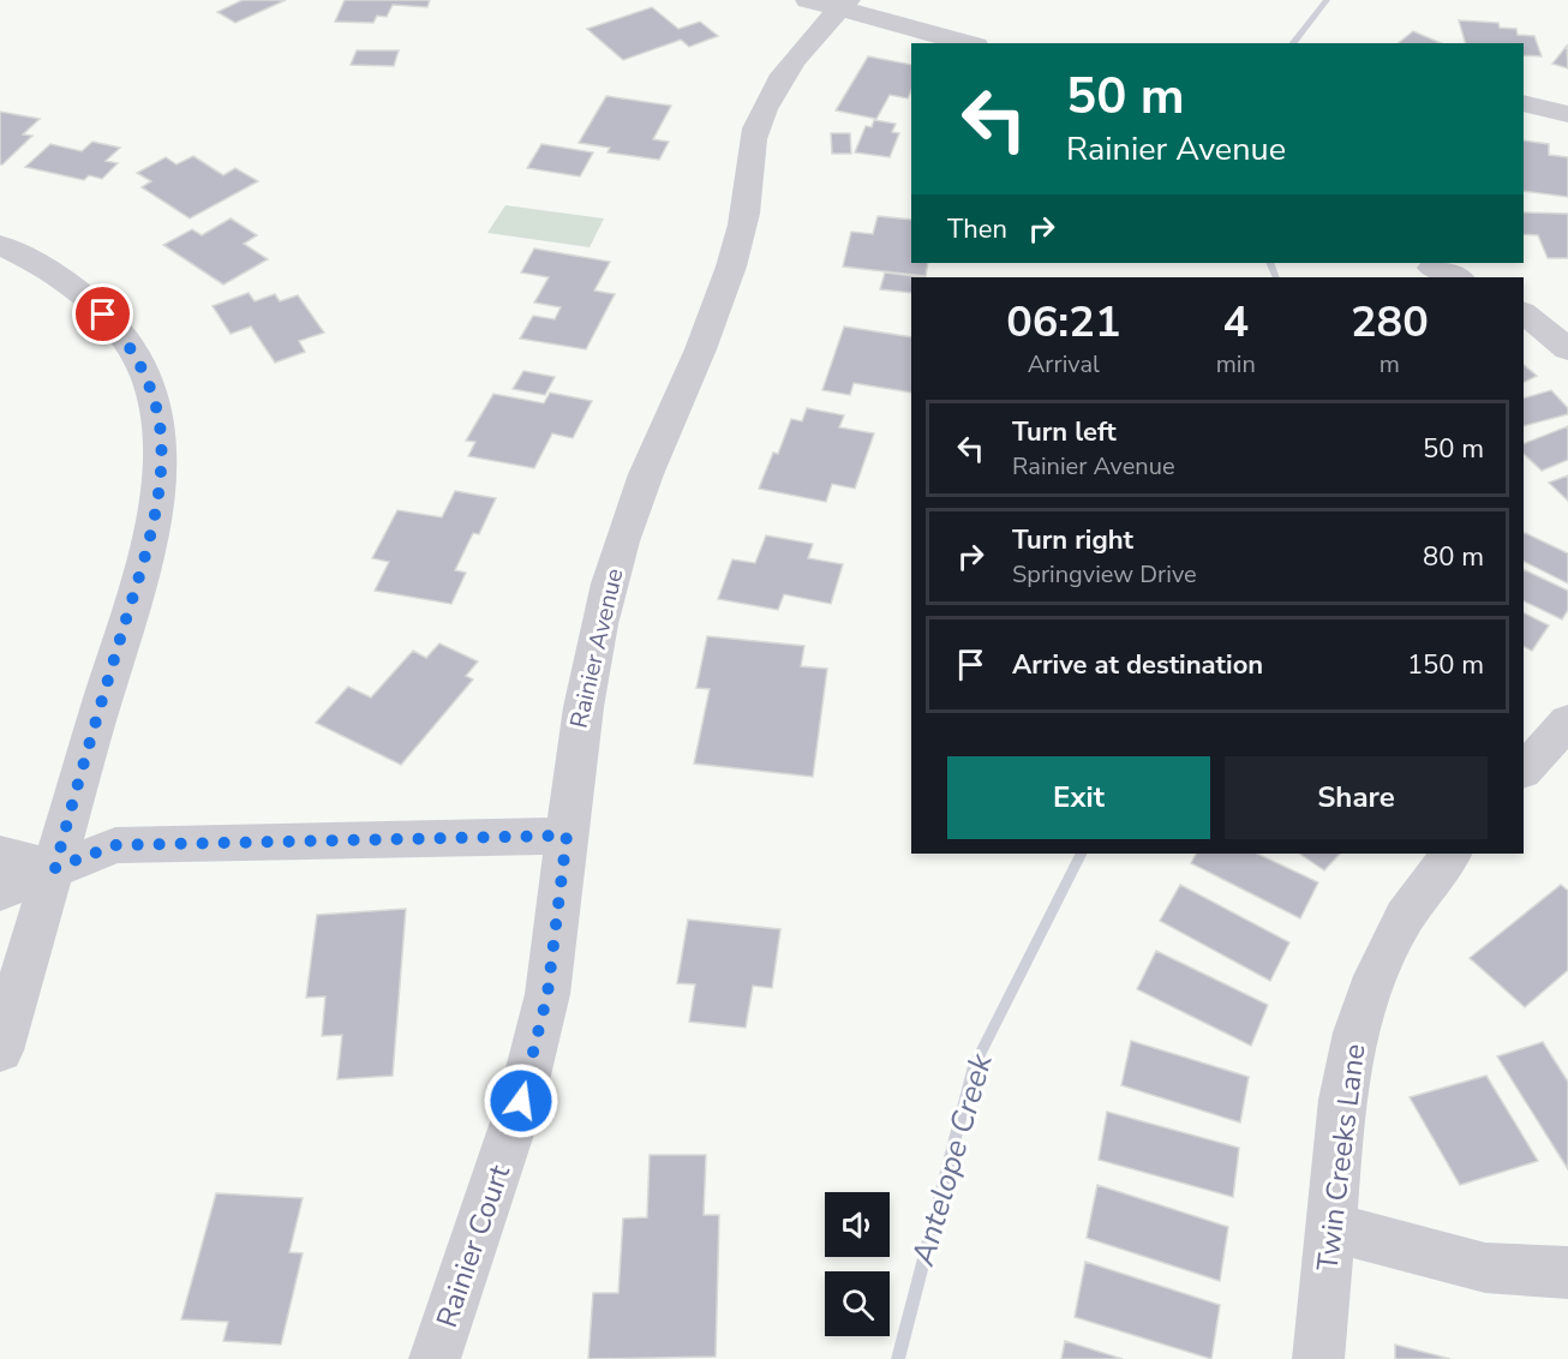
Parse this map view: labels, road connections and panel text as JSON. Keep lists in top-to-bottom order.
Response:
{
  "streets": {
    "street": ["Rainier Avenue", "Twin Creeks Lane", "Rainier Court"]
  },
  "crossings": [
    ["Rainier Avenue", "Rainier Court"]
  ],
  "water": ["Antelope Creek"],
  "page": {
    "turn": ["50 m", "Rainier Avenue"],
    "then": "Then",
    "eta": [
      "06:21",
      "Arrival",
      "4",
      "min",
      "280",
      "m"
    ],
    "list": [
      {
        "name": "Turn left",
        "note": "Rainier Avenue",
        "value": "50 m"
      },
      {
        "name": "Turn right",
        "note": "Springview Drive",
        "value": "80 m"
      },
      {
        "name": "Arrive at destination",
        "value": "150 m"
      }
    ],
    "buttons": ["Exit", "Share"]
  }
}
